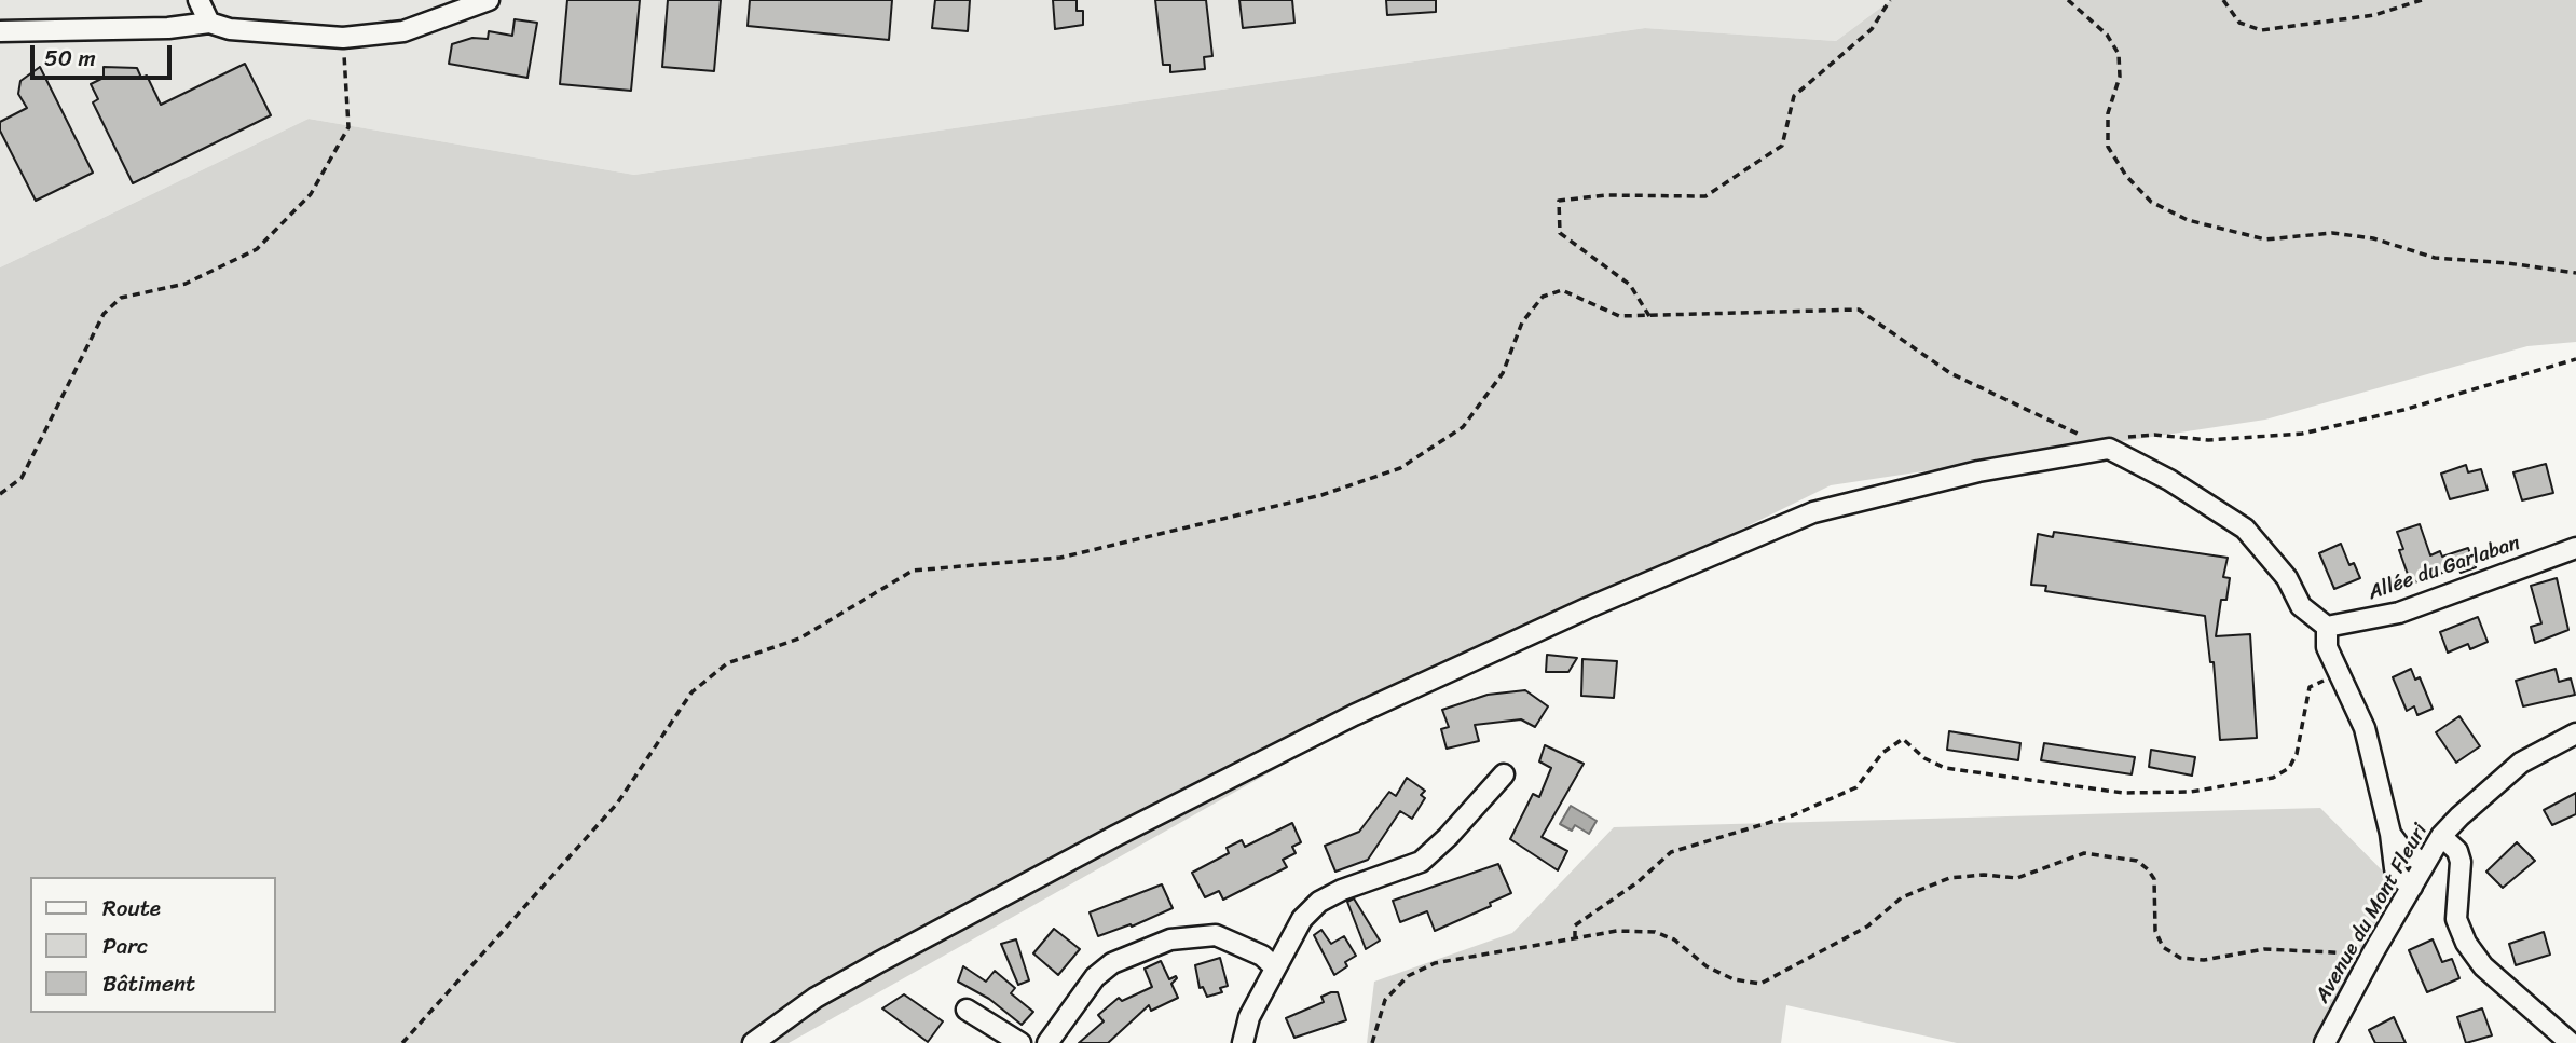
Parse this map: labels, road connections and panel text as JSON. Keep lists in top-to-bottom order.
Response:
{
  "streets": {
    "street": ["Allée du Garlaban", "Avenue du Mont Fleuri"]
  },
  "legend": ["Route", "Parc", "Bâtiment"],
  "scale_bar": "50 m"
}
